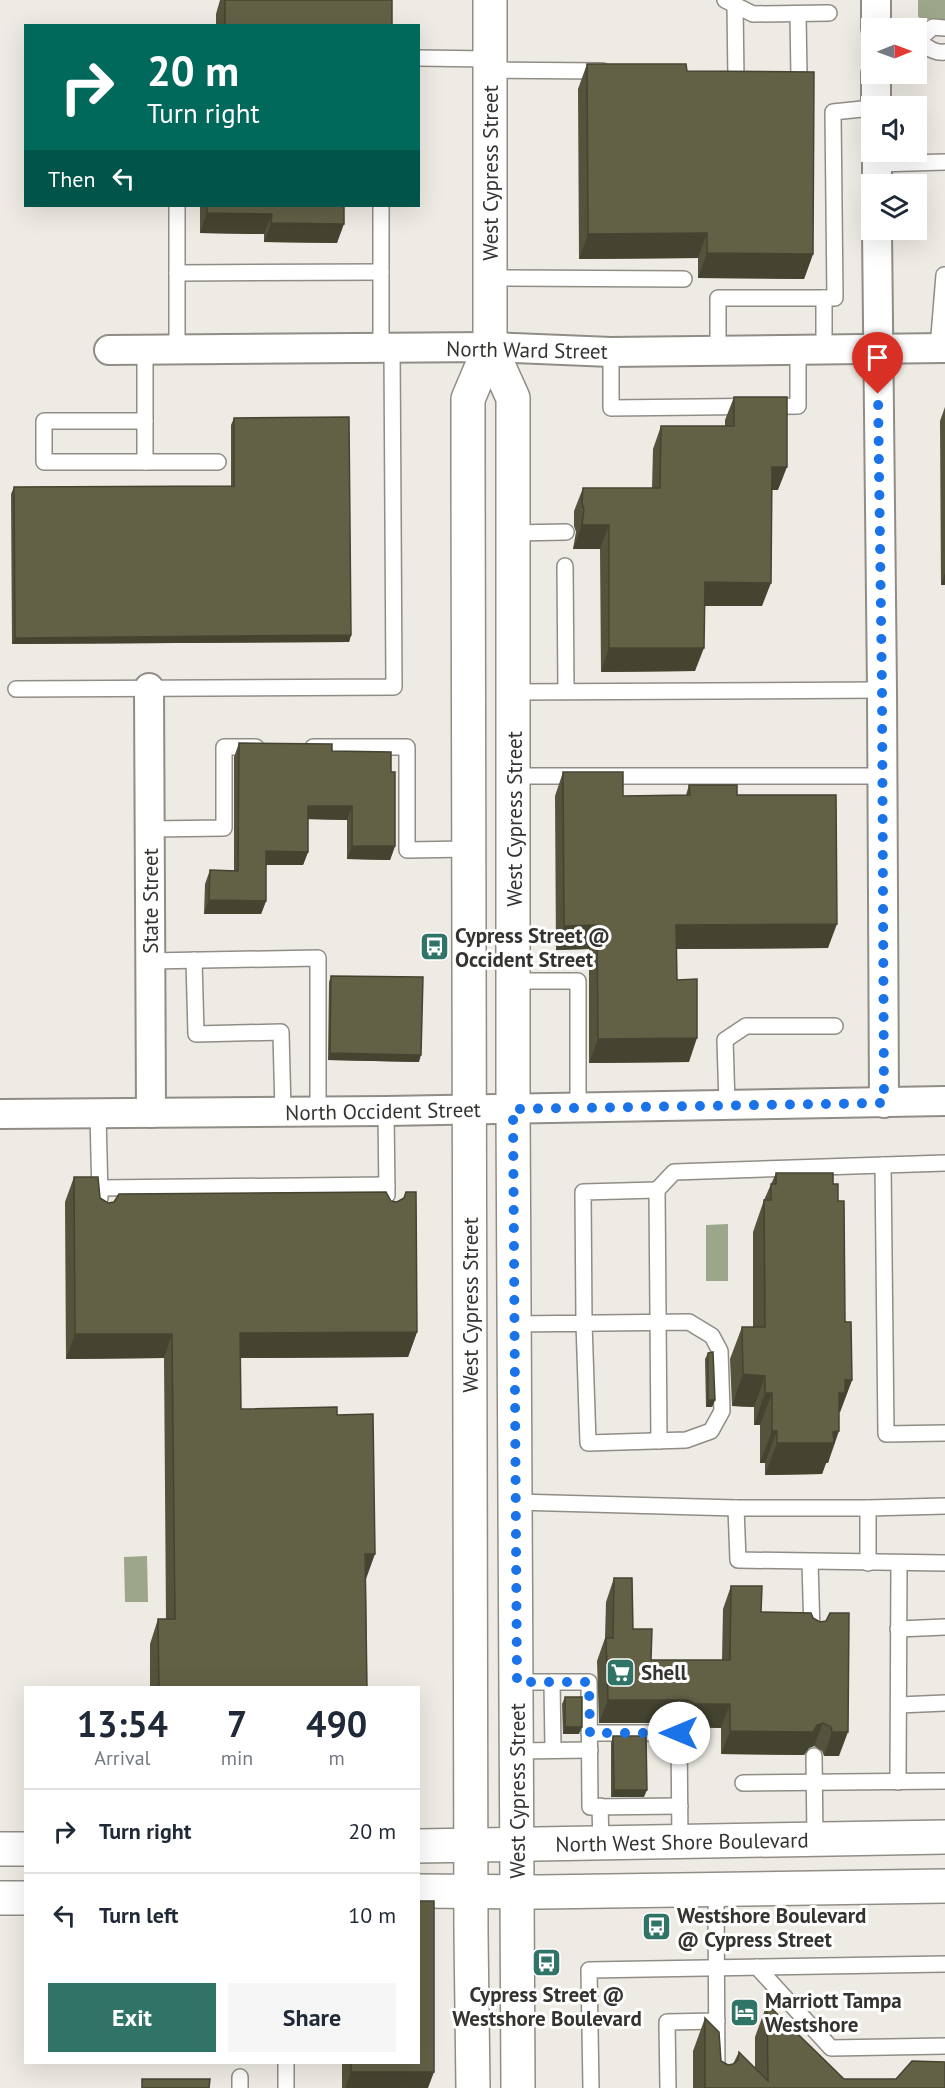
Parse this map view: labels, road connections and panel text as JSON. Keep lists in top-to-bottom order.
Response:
{
  "streets": {
    "street": [
      "West Cypress Street",
      "North Ward Street",
      "State Street",
      "North Occident Street",
      "North West Shore Boulevard"
    ]
  },
  "crossings": [
    ["West Cypress Street", "North Ward Street"],
    ["West Cypress Street", "North Occident Street"],
    ["West Cypress Street", "North West Shore Boulevard"],
    ["State Street", "North Occident Street"]
  ],
  "places": {
    "bus stop": ["Cypress Street @ Occident Street", "Westshore Boulevard @ Cypress Street", "Cypress Street @ Westshore Boulevard"],
    "supermarket": ["Shell"],
    "hotel": ["Marriott Tampa Westshore"]
  },
  "north": "right",
  "page": {
    "turn": ["20 m", "Turn right"],
    "then": "Then",
    "eta": [
      "13:54",
      "Arrival",
      "7",
      "min",
      "490",
      "m"
    ],
    "list": [
      {
        "name": "Turn right",
        "value": "20 m"
      },
      {
        "name": "Turn left",
        "value": "10 m"
      }
    ],
    "buttons": ["Exit", "Share"]
  }
}
